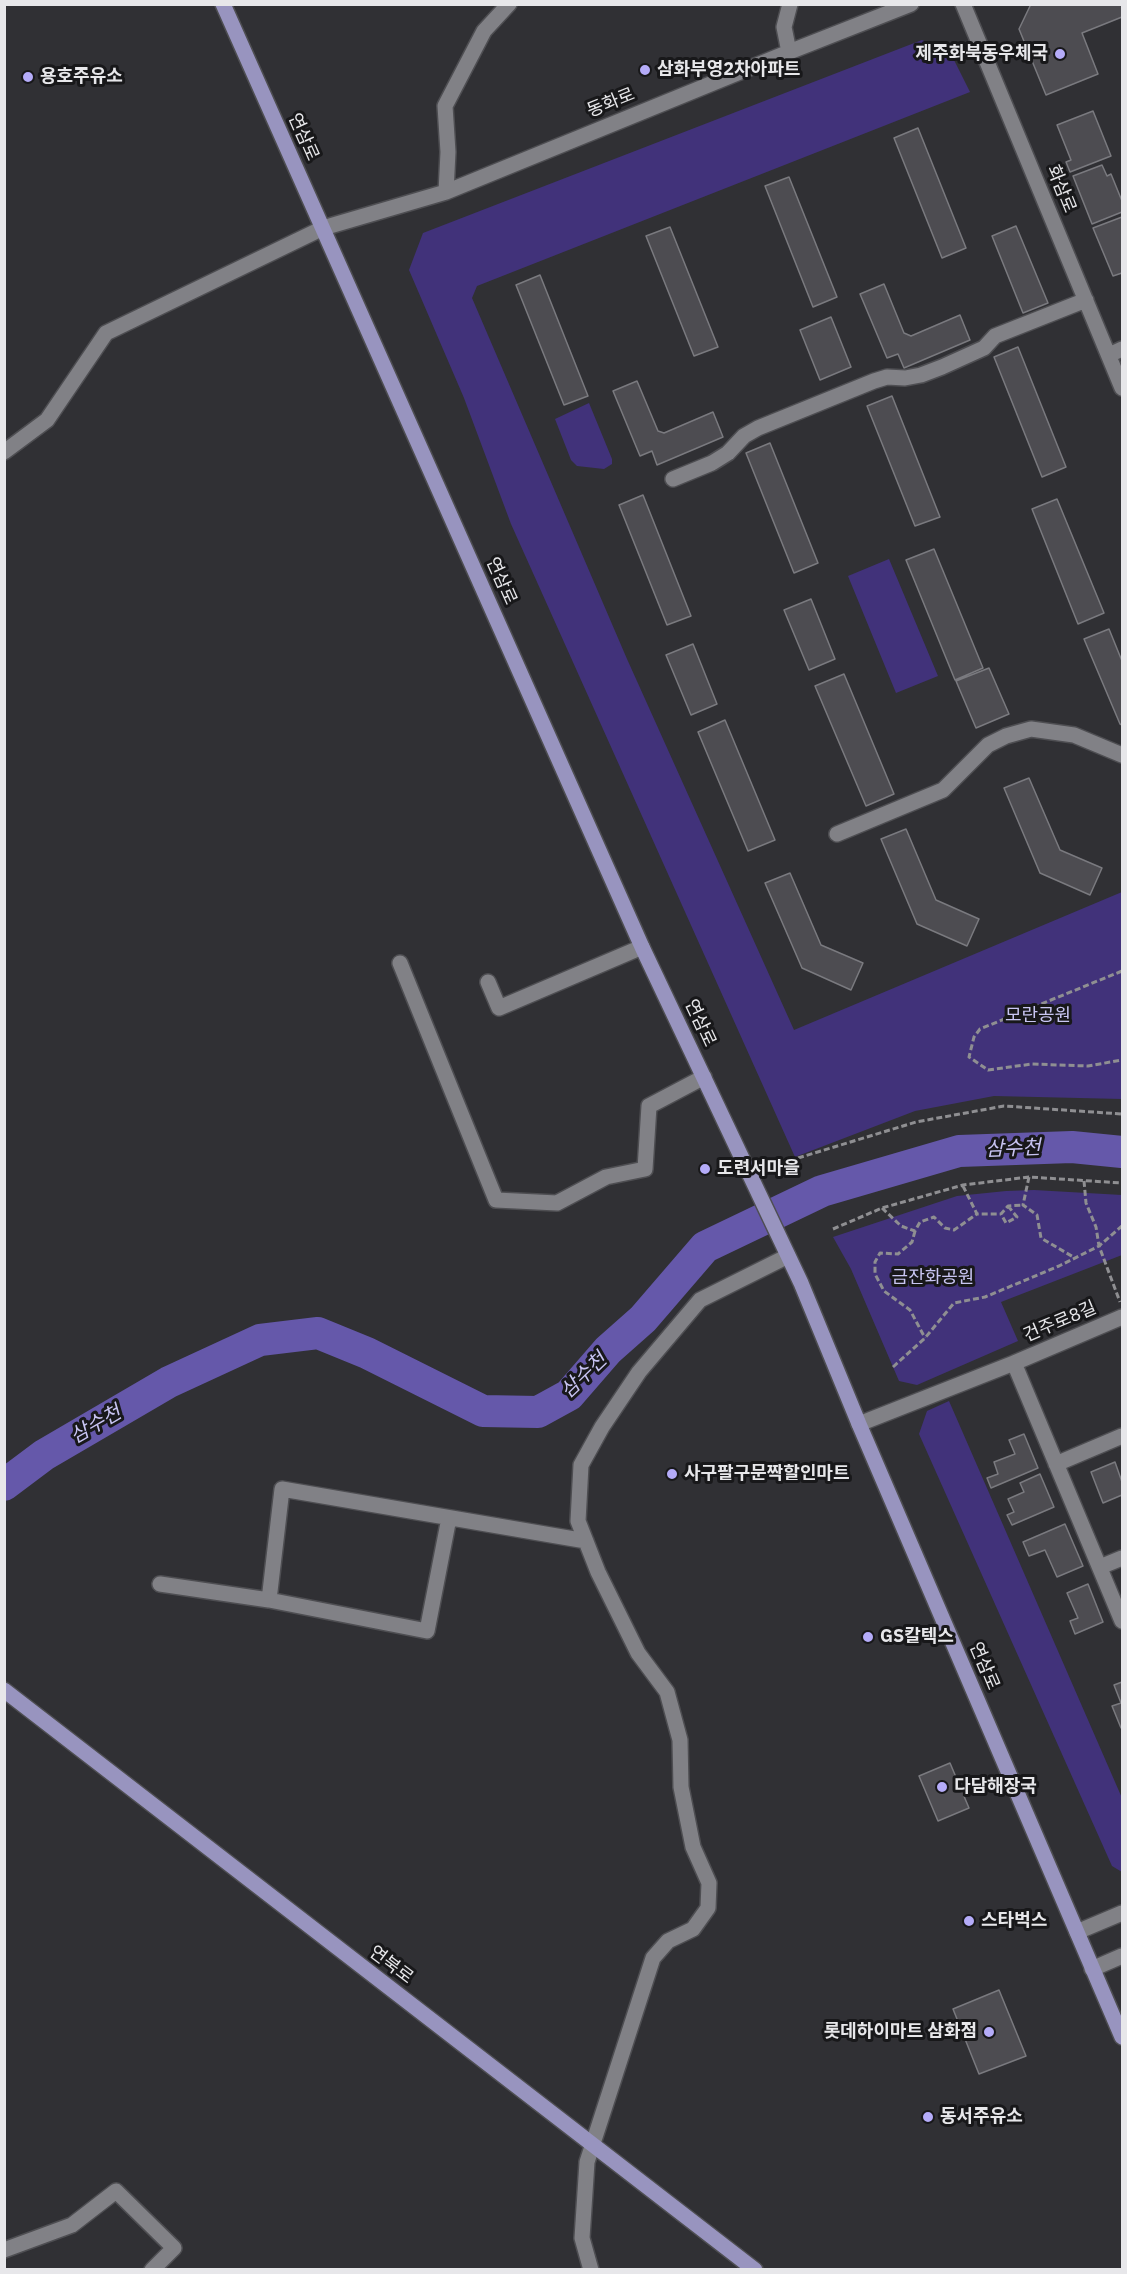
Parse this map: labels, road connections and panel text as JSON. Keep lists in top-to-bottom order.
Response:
{
  "streets": {
    "main road": ["연삼로", "연북로"],
    "street": ["동화로", "화삼로", "건주로8길"]
  },
  "crossings": [
    ["동화로", "연삼로"]
  ],
  "water": ["삼수천"],
  "parks": ["모란공원", "금잔화공원"],
  "places": [
    "제주화북동우체국",
    "삼화부영2차아파트",
    "용호주유소",
    "도련서마을",
    "사구팔구문짝할인마트",
    "GS칼텍스",
    "다담해장국",
    "스타벅스",
    "롯데하이마트 삼화점",
    "동서주유소"
  ]
}
